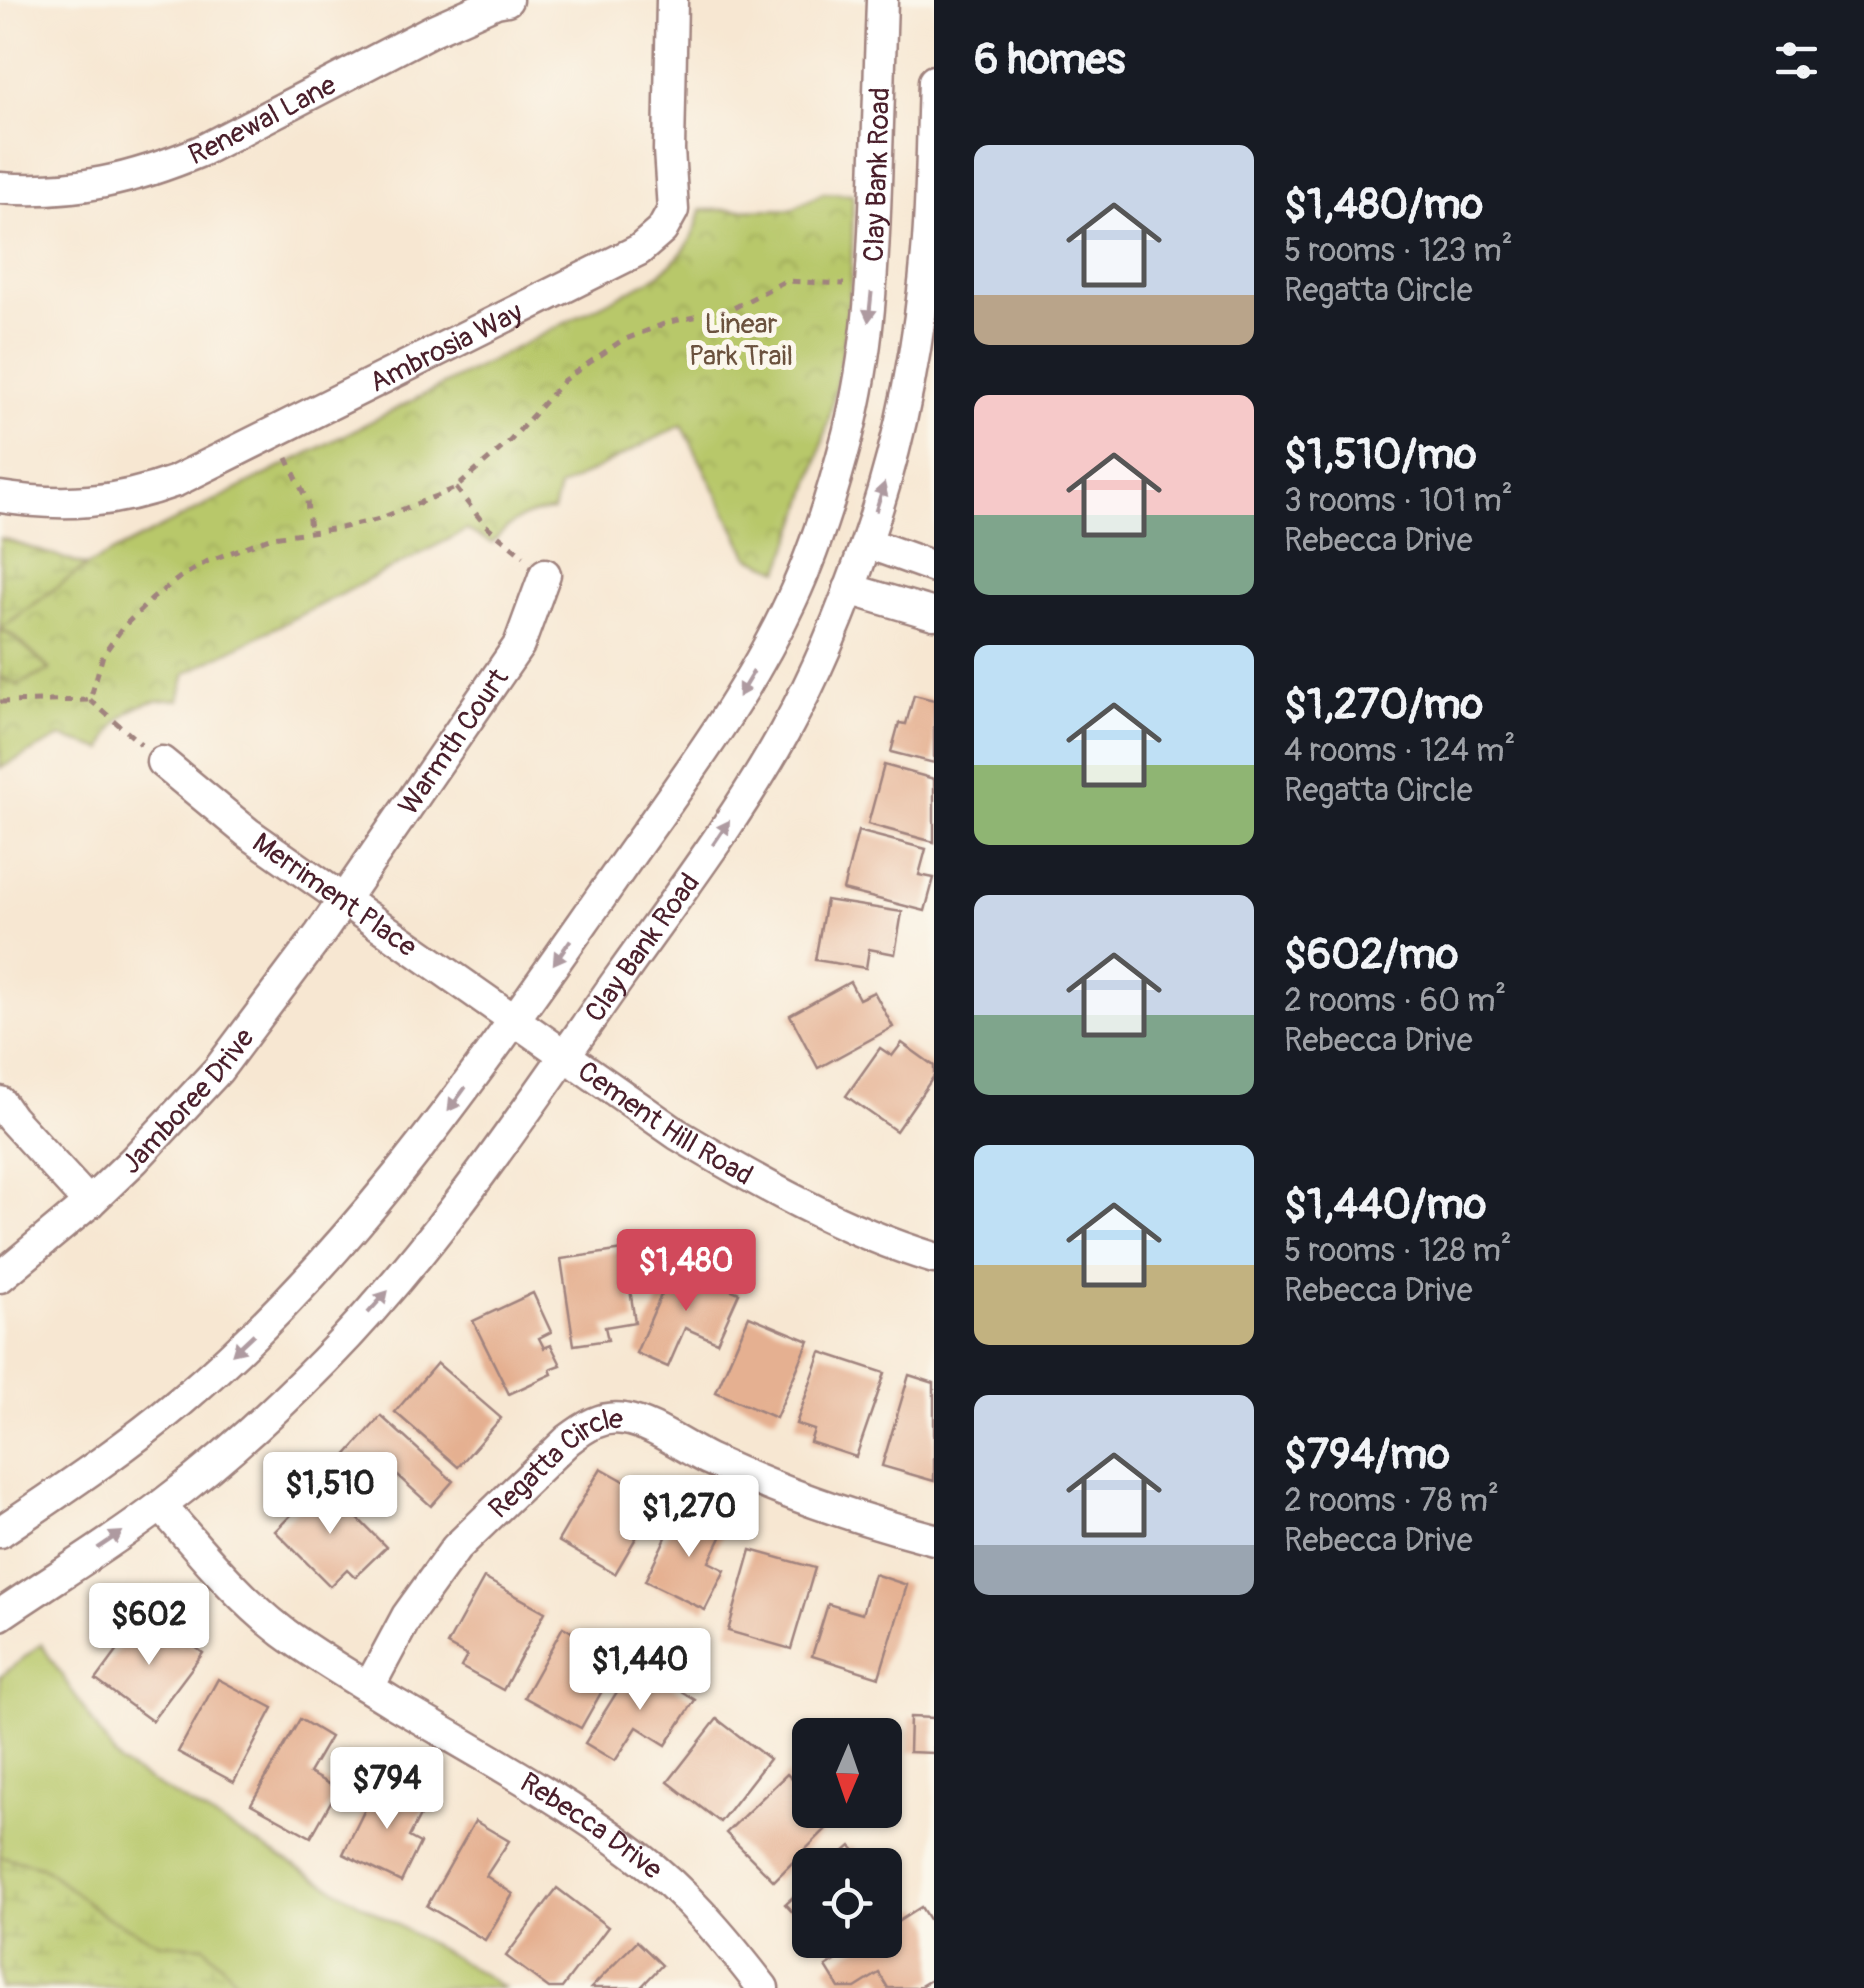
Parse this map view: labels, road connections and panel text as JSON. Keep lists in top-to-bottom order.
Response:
{
  "streets": {
    "street": [
      "Renewal Lane",
      "Clay Bank Road",
      "Ambrosia Way",
      "Warmth Court",
      "Merriment Place",
      "Jamboree Drive",
      "Cement Hill Road",
      "Regatta Circle",
      "Rebecca Drive"
    ]
  },
  "crossings": [
    ["Clay Bank Road", "Merriment Place"],
    ["Clay Bank Road", "Cement Hill Road"],
    ["Clay Bank Road", "Rebecca Drive"],
    ["Warmth Court", "Merriment Place"],
    ["Warmth Court", "Jamboree Drive"],
    ["Merriment Place", "Jamboree Drive"],
    ["Merriment Place", "Cement Hill Road"],
    ["Regatta Circle", "Rebecca Drive"]
  ],
  "parks": ["Linear Park Trail"],
  "north": "bottom",
  "page": {
    "heading": "6 homes",
    "list": [
      {
        "name": "$1,480/mo",
        "note": "5 rooms · 123 m² · Regatta Circle"
      },
      {
        "name": "$1,510/mo",
        "note": "3 rooms · 101 m² · Rebecca Drive"
      },
      {
        "name": "$1,270/mo",
        "note": "4 rooms · 124 m² · Regatta Circle"
      },
      {
        "name": "$602/mo",
        "note": "2 rooms · 60 m² · Rebecca Drive"
      },
      {
        "name": "$1,440/mo",
        "note": "5 rooms · 128 m² · Rebecca Drive"
      },
      {
        "name": "$794/mo",
        "note": "2 rooms · 78 m² · Rebecca Drive"
      }
    ],
    "price": [
      "$1,480",
      "$1,510",
      "$1,270",
      "$602",
      "$1,440",
      "$794"
    ]
  }
}
